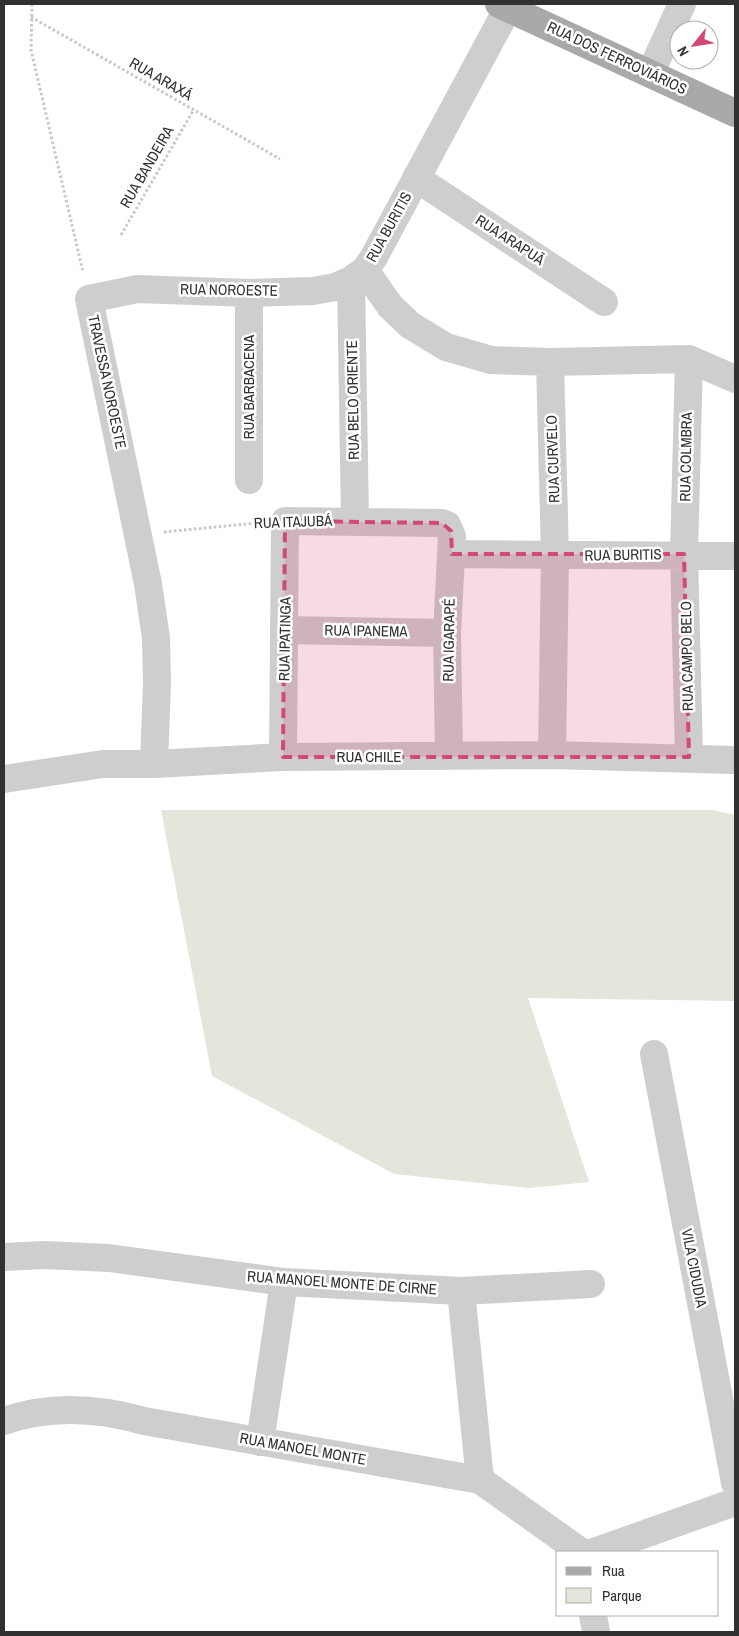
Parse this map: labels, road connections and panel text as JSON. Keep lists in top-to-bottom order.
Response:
{
  "streets": {
    "main road": ["RUA DOS FERROVIÁRIOS"],
    "street": [
      "RUA BURITIS",
      "RUA ARAPUÃ",
      "RUA NOROESTE",
      "TRAVESSA NOROESTE",
      "RUA BARBACENA",
      "RUA BELO ORIENTE",
      "RUA COLMBRA",
      "RUA CURVELO",
      "RUA ITAJUBÁ",
      "RUA IPANEMA",
      "RUA IPATINGA",
      "RUA IGARAPÉ",
      "RUA CAMPO BELO",
      "RUA CHILE",
      "VILA CIDUDIA",
      "RUA MANOEL MONTE DE CIRNE",
      "RUA MANOEL MONTE"
    ],
    "path": ["RUA ARAXÁ", "RUA BANDEIRA"]
  },
  "crossings": [
    ["RUA DOS FERROVIÁRIOS", "RUA BURITIS"],
    ["RUA ARAXÁ", "RUA BANDEIRA"],
    ["RUA ARAXÁ", "TRAVESSA NOROESTE"],
    ["RUA BURITIS", "RUA ARAPUÃ"],
    ["RUA BURITIS", "RUA NOROESTE"],
    ["RUA BURITIS", "RUA BELO ORIENTE"],
    ["RUA BURITIS", "RUA COLMBRA"],
    ["RUA BURITIS", "RUA CURVELO"],
    ["RUA BURITIS", "RUA IGARAPÉ"],
    ["RUA BURITIS", "RUA CAMPO BELO"],
    ["RUA NOROESTE", "TRAVESSA NOROESTE"],
    ["RUA NOROESTE", "RUA BARBACENA"],
    ["RUA NOROESTE", "RUA BELO ORIENTE"],
    ["TRAVESSA NOROESTE", "RUA ITAJUBÁ"],
    ["TRAVESSA NOROESTE", "RUA CHILE"],
    ["RUA BELO ORIENTE", "RUA ITAJUBÁ"],
    ["RUA COLMBRA", "RUA CAMPO BELO"],
    ["RUA CURVELO", "RUA CHILE"],
    ["RUA ITAJUBÁ", "RUA IPATINGA"],
    ["RUA ITAJUBÁ", "RUA IGARAPÉ"],
    ["RUA IPANEMA", "RUA IPATINGA"],
    ["RUA IPANEMA", "RUA IGARAPÉ"],
    ["RUA IPATINGA", "RUA CHILE"],
    ["RUA IGARAPÉ", "RUA CHILE"],
    ["RUA CAMPO BELO", "RUA CHILE"]
  ],
  "legend": ["Rua", "Parque"],
  "north": "bottom left"
}
